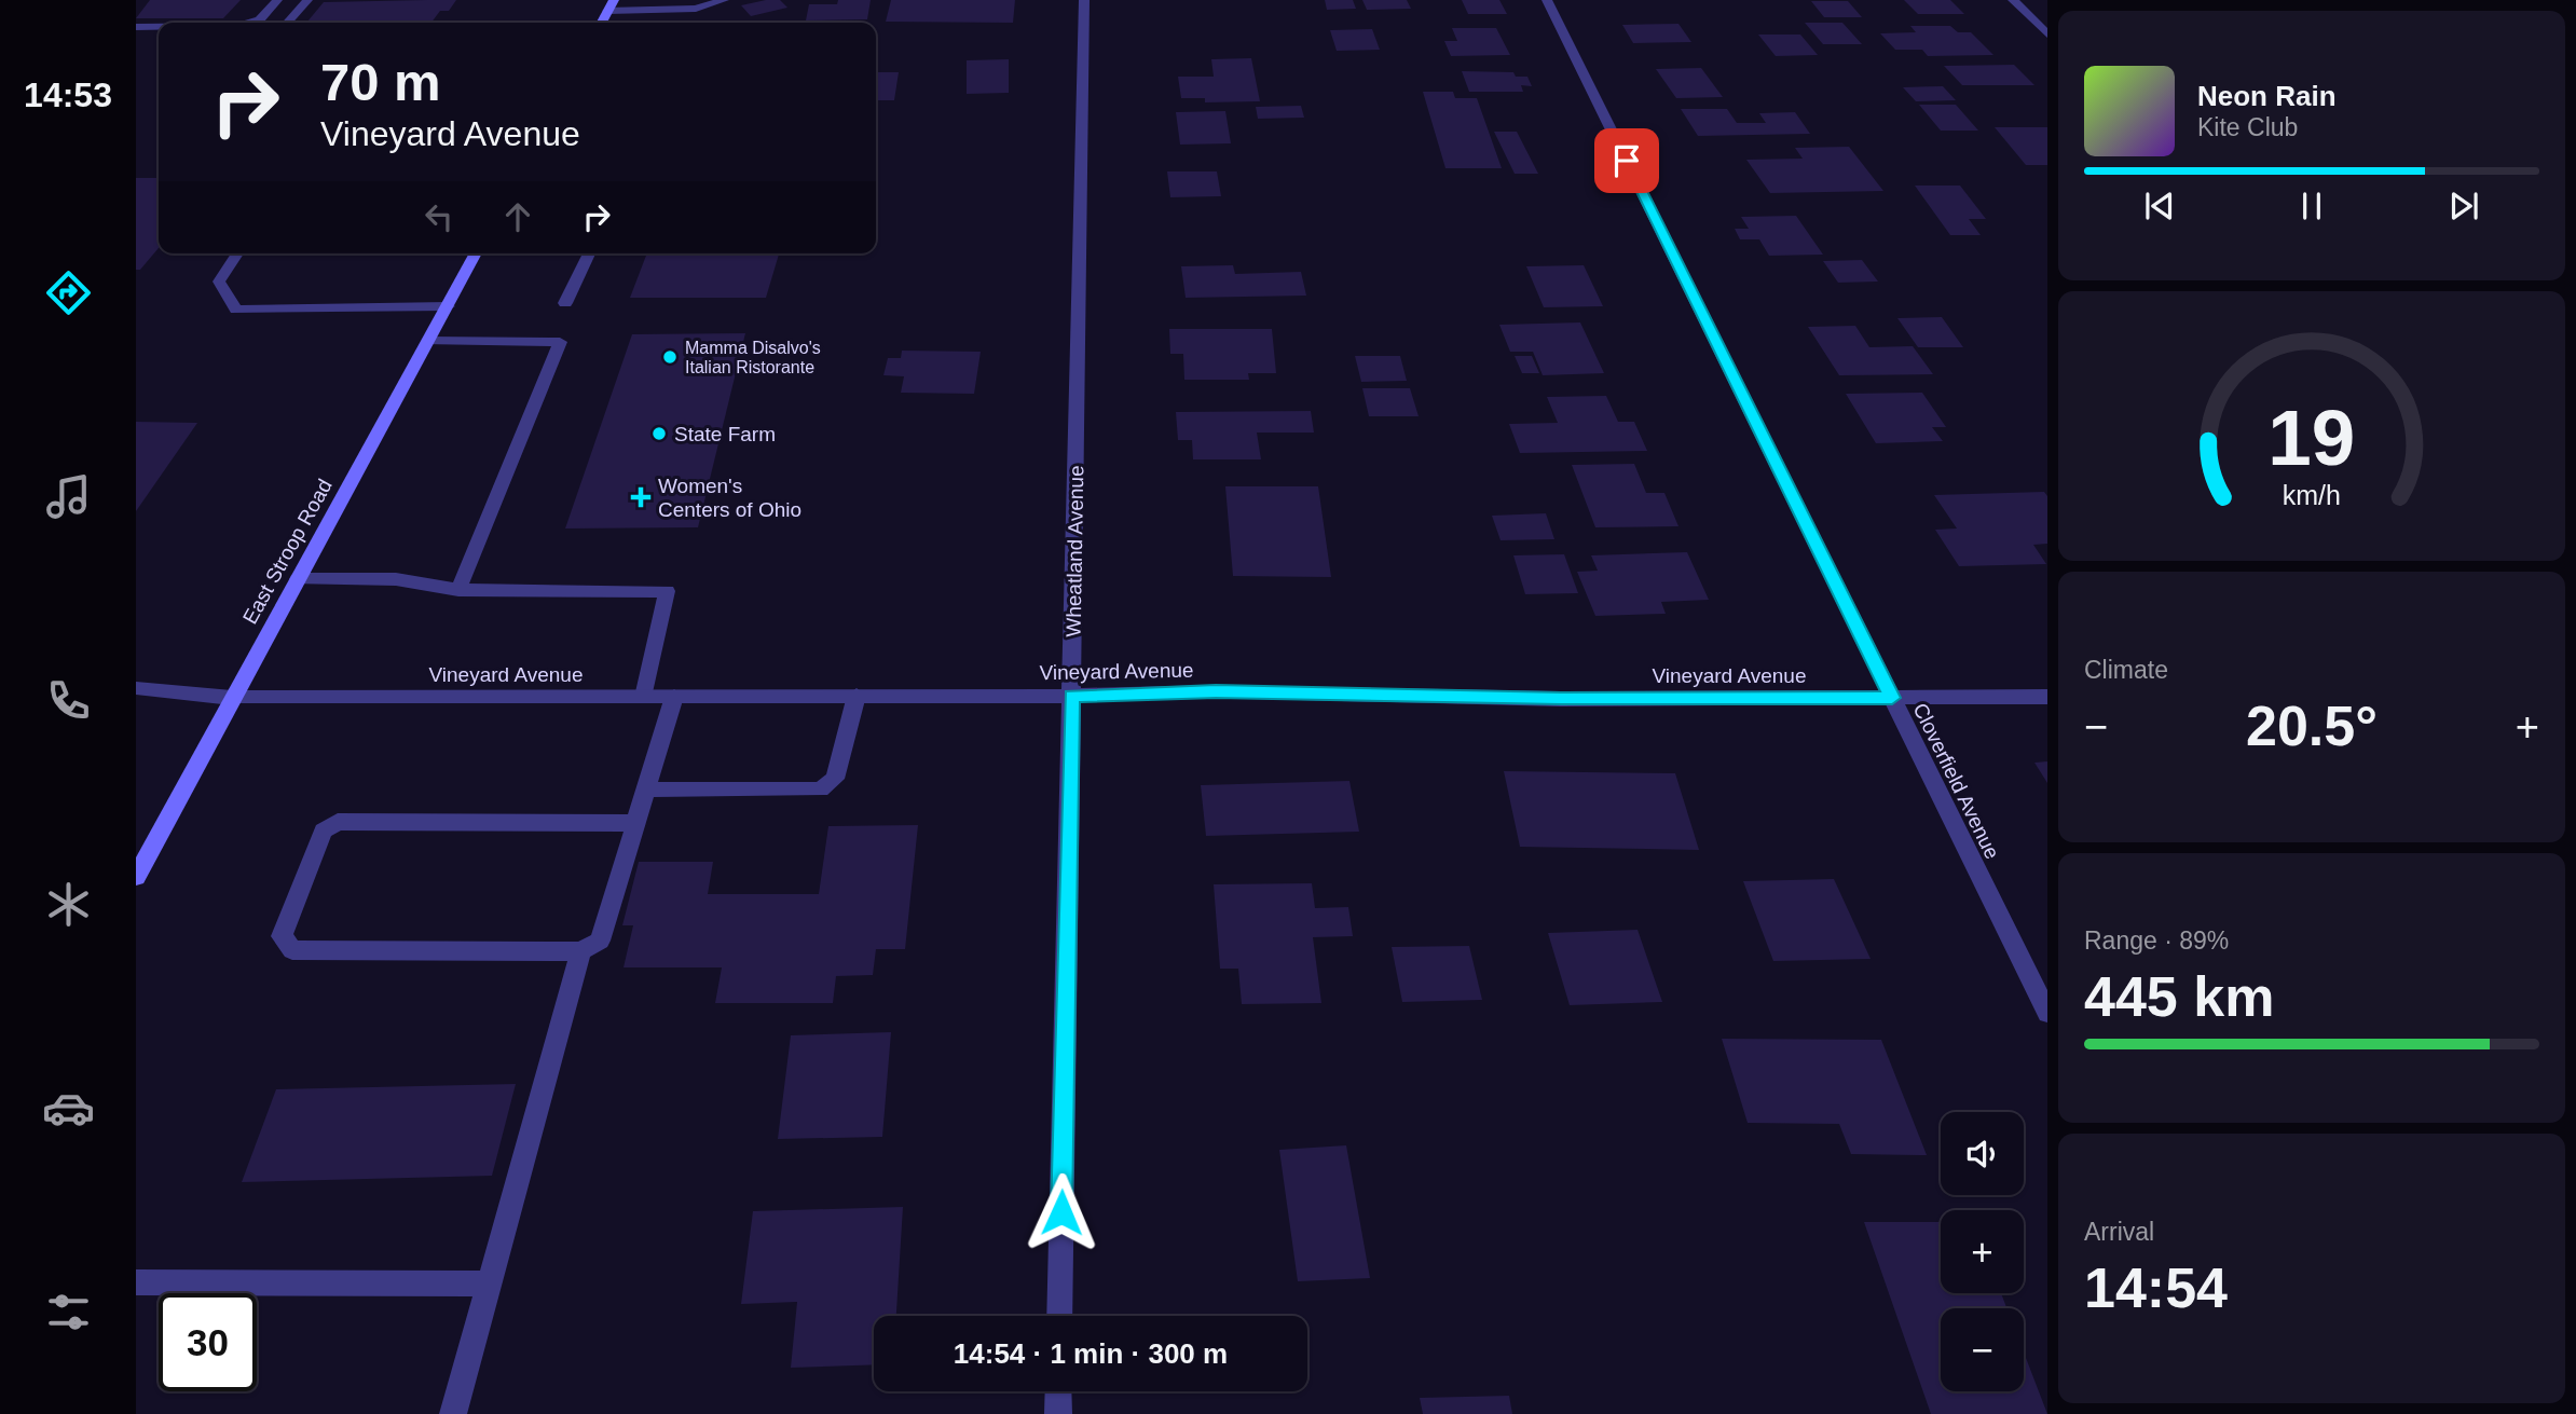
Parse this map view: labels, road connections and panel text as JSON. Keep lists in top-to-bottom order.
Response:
{
  "streets": {
    "main road": ["East Stroop Road"],
    "street": ["Wheatland Avenue", "Vineyard Avenue", "Cloverfield Avenue"]
  },
  "crossings": [
    ["East Stroop Road", "Vineyard Avenue"],
    ["Wheatland Avenue", "Vineyard Avenue"],
    ["Vineyard Avenue", "Cloverfield Avenue"]
  ],
  "places": {
    "other": ["Mamma Disalvo's Italian Ristorante", "State Farm"],
    "health": ["Women's Centers of Ohio"]
  },
  "page": {
    "tabs": "14:53",
    "turn": ["70 m", "Vineyard Avenue"],
    "song": ["Neon Rain", "Kite Club"],
    "tile": [
      "Climate",
      ["Range · 89%", "445 km"],
      ["Arrival", "14:54"]
    ],
    "heat": ["−", "20.5°", "+"],
    "map_buttons": ["+", "−"],
    "limit": "30",
    "trip": "14:54 · 1 min · 300 m",
    "gauge": ["19", "km/h"]
  }
}
